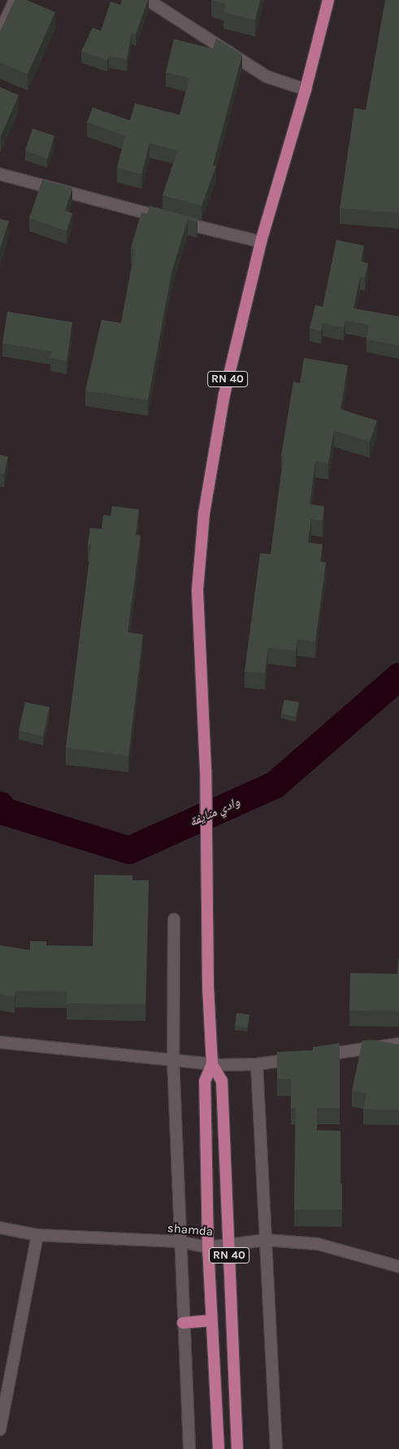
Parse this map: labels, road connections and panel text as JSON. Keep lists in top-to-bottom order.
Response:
{
  "streets": {
    "main road": ["RN 40"],
    "street": ["shamda"]
  },
  "crossings": [
    ["RN 40", "shamda"]
  ],
  "water": ["وادي منايفة"]
}
